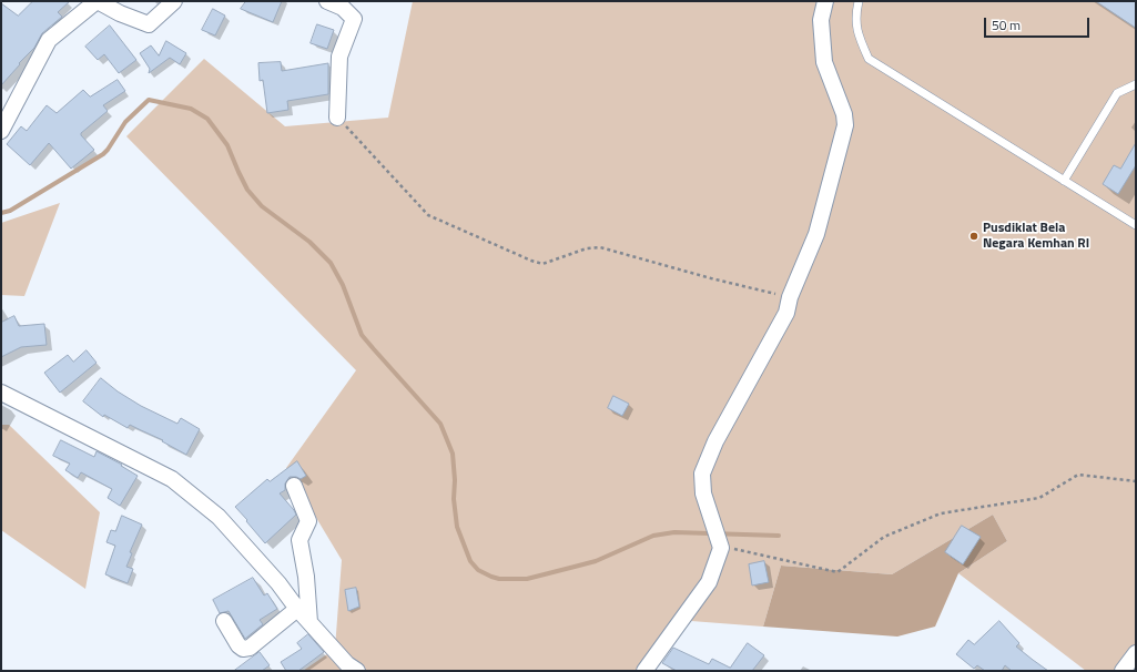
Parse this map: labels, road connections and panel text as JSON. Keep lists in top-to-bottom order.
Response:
{
  "places": ["Pusdiklat Bela Negara Kemhan RI"],
  "scale_bar": "50 m"
}
